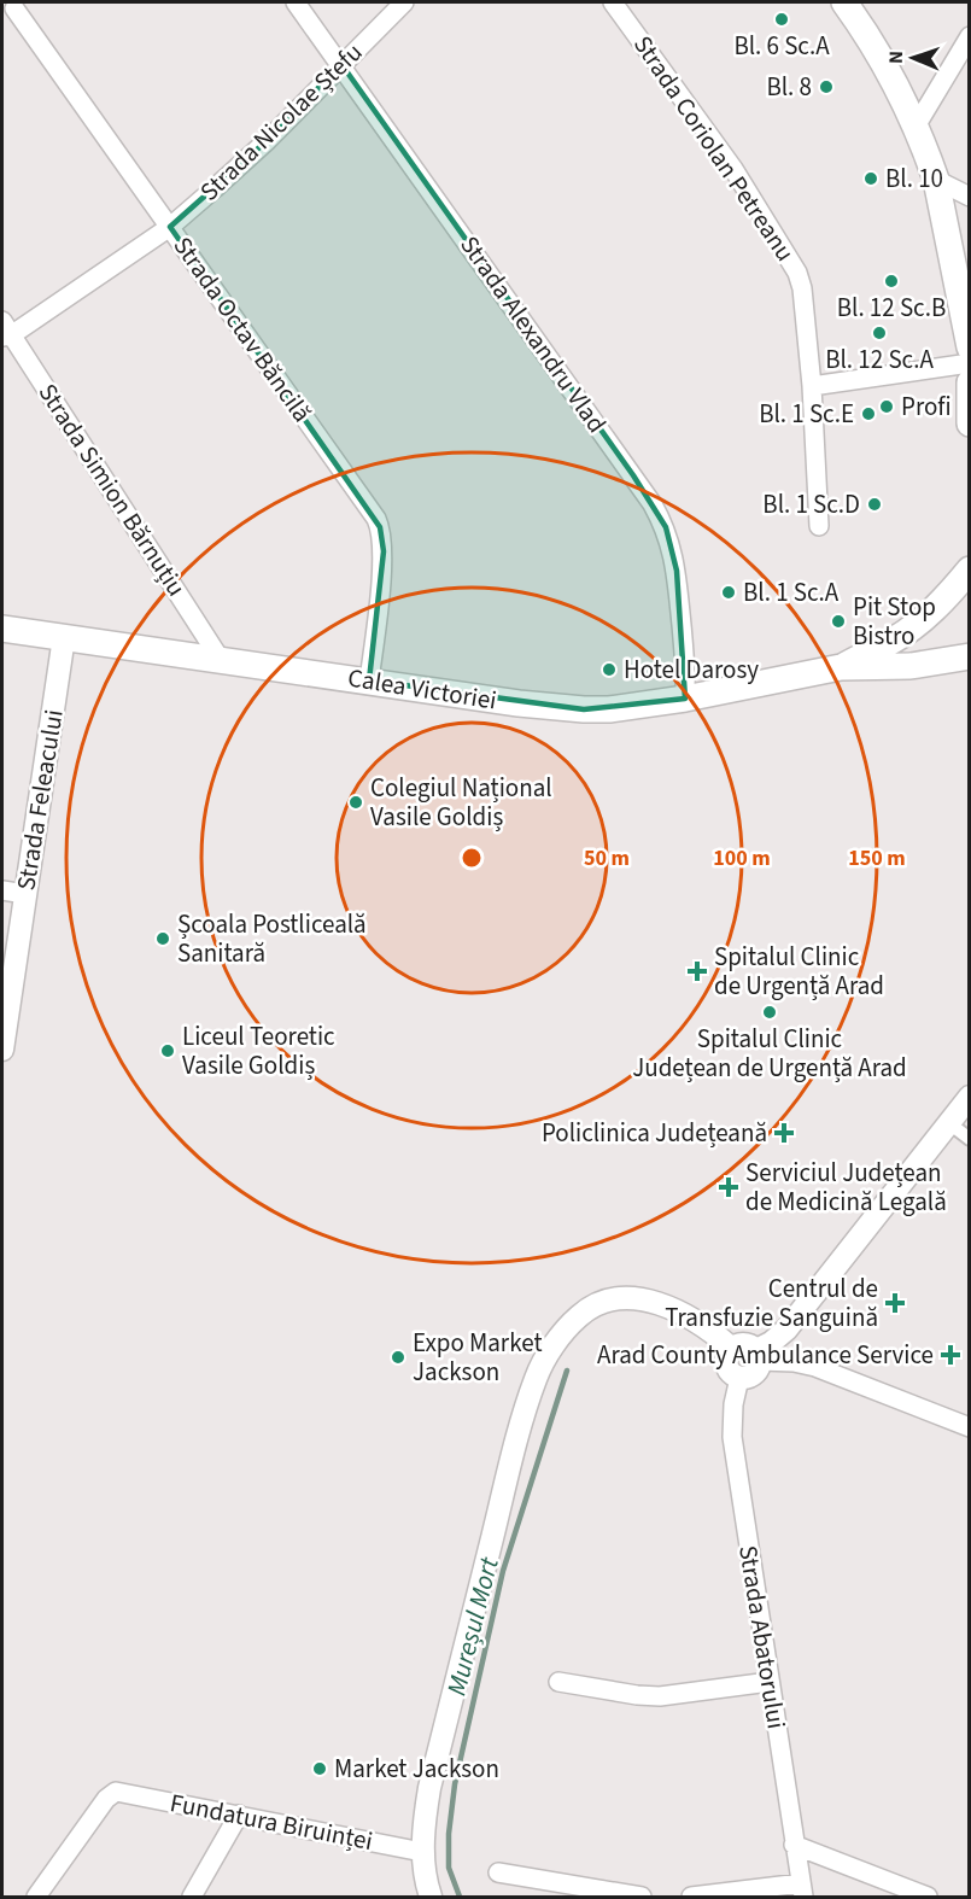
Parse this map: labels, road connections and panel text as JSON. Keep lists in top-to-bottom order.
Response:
{
  "streets": {
    "main road": ["Calea Victoriei"],
    "street": [
      "Strada Nicolae Ștefu",
      "Strada Coriolan Petreanu",
      "Strada Octav Băncilă",
      "Strada Alexandru Vlad",
      "Strada Simion Bărnuțiu",
      "Strada Feleacului",
      "Strada Abatorului",
      "Fundatura Biruinței"
    ]
  },
  "crossings": [
    ["Strada Nicolae Ștefu", "Strada Octav Băncilă"],
    ["Strada Nicolae Ștefu", "Strada Alexandru Vlad"],
    ["Strada Nicolae Ștefu", "Strada Simion Bărnuțiu"],
    ["Strada Octav Băncilă", "Calea Victoriei"],
    ["Strada Alexandru Vlad", "Calea Victoriei"],
    ["Strada Simion Bărnuțiu", "Calea Victoriei"],
    ["Calea Victoriei", "Strada Feleacului"]
  ],
  "water": ["Mureșul Mort"],
  "places": {
    "other": [
      "Bl. 6 Sc.A",
      "Bl. 8",
      "Bl. 10",
      "Bl. 12 Sc.B",
      "Bl. 12 Sc.A",
      "Profi",
      "Bl. 1 Sc.E",
      "Bl. 1 Sc.D",
      "Bl. 1 Sc.A",
      "Pit Stop Bistro",
      "Hotel Darosy",
      "Colegiul Național Vasile Goldiș",
      "Școala Postliceală Sanitară",
      "Spitalul Clinic Județean de Urgență Arad",
      "Liceul Teoretic Vasile Goldiș",
      "Expo Market Jackson",
      "Market Jackson"
    ],
    "health": [
      "Spitalul Clinic de Urgență Arad",
      "Policlinica Județeană",
      "Serviciul Județean de Medicină Legală",
      "Centrul de Transfuzie Sanguină",
      "Arad County Ambulance Service"
    ]
  },
  "north": "left",
  "rings": ["50 m", "100 m", "150 m"]
}
